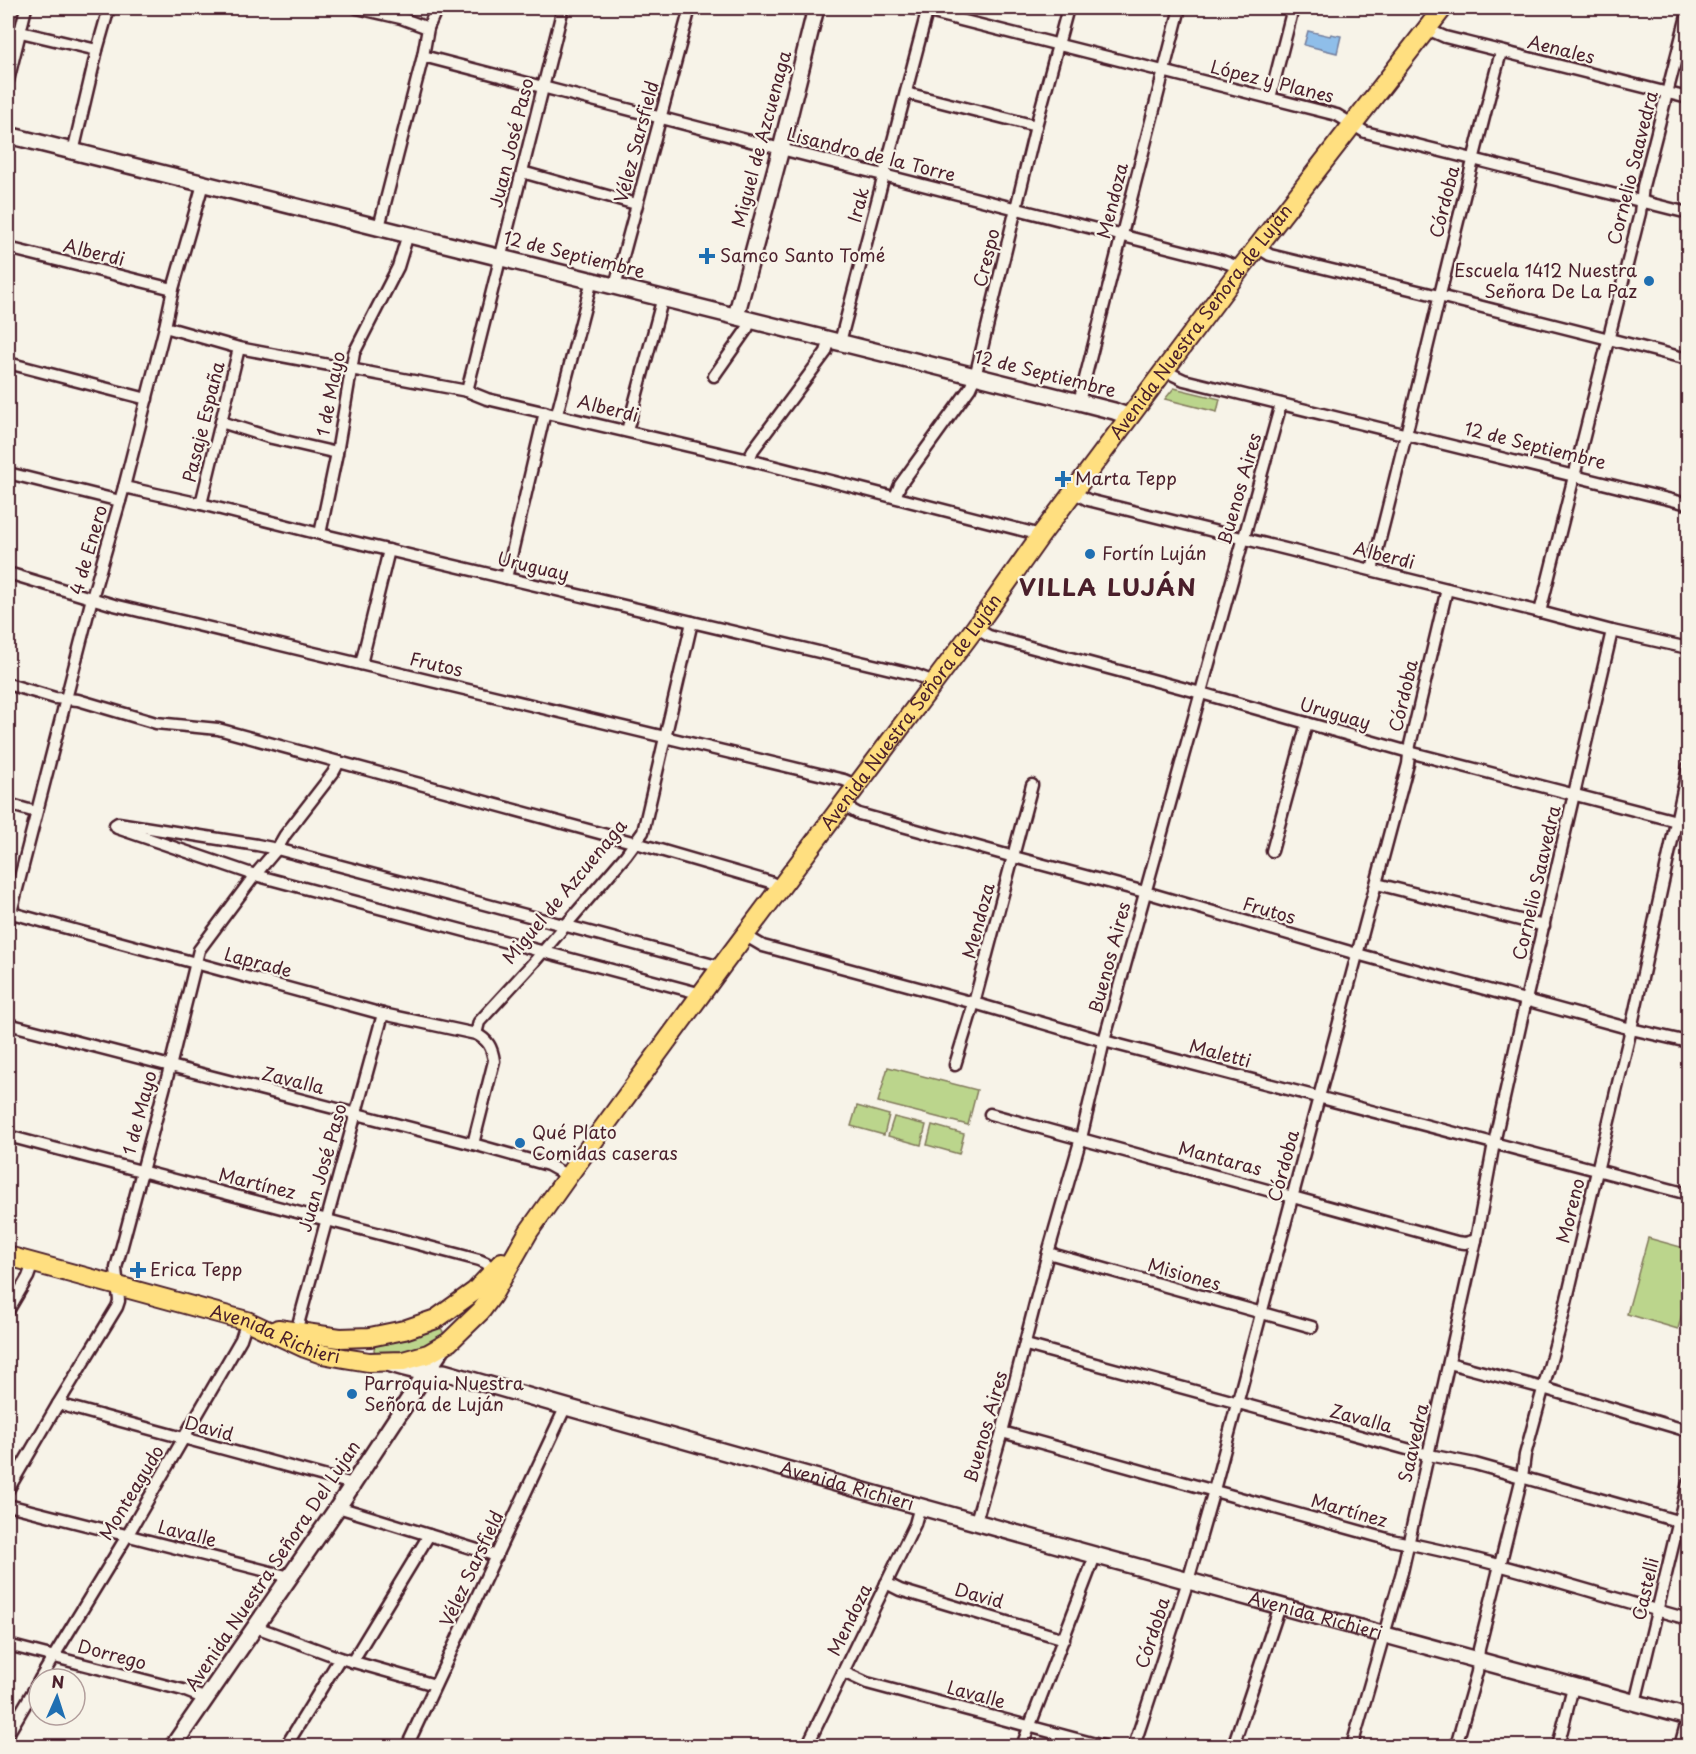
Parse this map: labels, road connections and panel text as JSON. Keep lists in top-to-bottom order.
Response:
{
  "streets": {
    "main road": ["Avenida Nuestra Señora de Luján", "Avenida Richieri"],
    "street": [
      "Aenales",
      "López y Planes",
      "Miguel de Azcuenaga",
      "Vélez Sarsfield",
      "Juan José Paso",
      "Lisandro de la Torre",
      "Cornelio Saavedra",
      "Mendoza",
      "Córdoba",
      "Irak",
      "Alberdi",
      "12 de Septiembre",
      "Crespo",
      "1 de Mayo",
      "Pasaje España",
      "Buenos Aires",
      "4 de Enero",
      "Uruguay",
      "Frutos",
      "Laprade",
      "Maletti",
      "Zavalla",
      "Mantaras",
      "Martínez",
      "Moreno",
      "Misiones",
      "David",
      "Saavedra",
      "Monteagudo",
      "Lavalle",
      "Avenida Nuestra Señora Del Lujan",
      "Castelli",
      "Dorrego"
    ]
  },
  "crossings": [
    ["Aenales", "Cornelio Saavedra"],
    ["Aenales", "Córdoba"],
    ["Aenales", "Avenida Nuestra Señora de Luján"],
    ["López y Planes", "Cornelio Saavedra"],
    ["López y Planes", "Mendoza"],
    ["López y Planes", "Córdoba"],
    ["López y Planes", "Irak"],
    ["López y Planes", "Crespo"],
    ["López y Planes", "Avenida Nuestra Señora de Luján"],
    ["Miguel de Azcuenaga", "Lisandro de la Torre"],
    ["Miguel de Azcuenaga", "12 de Septiembre"],
    ["Miguel de Azcuenaga", "Uruguay"],
    ["Miguel de Azcuenaga", "Frutos"],
    ["Miguel de Azcuenaga", "Laprade"],
    ["Vélez Sarsfield", "Lisandro de la Torre"],
    ["Vélez Sarsfield", "12 de Septiembre"],
    ["Vélez Sarsfield", "Avenida Richieri"],
    ["Juan José Paso", "Lisandro de la Torre"],
    ["Juan José Paso", "Alberdi"],
    ["Juan José Paso", "12 de Septiembre"],
    ["Juan José Paso", "Laprade"],
    ["Juan José Paso", "Zavalla"],
    ["Juan José Paso", "Martínez"],
    ["Lisandro de la Torre", "Mendoza"],
    ["Lisandro de la Torre", "Irak"],
    ["Lisandro de la Torre", "Crespo"],
    ["Lisandro de la Torre", "Avenida Nuestra Señora de Luján"],
    ["Cornelio Saavedra", "Alberdi"],
    ["Cornelio Saavedra", "12 de Septiembre"],
    ["Cornelio Saavedra", "Uruguay"],
    ["Cornelio Saavedra", "Frutos"],
    ["Cornelio Saavedra", "Maletti"],
    ["Cornelio Saavedra", "Saavedra"],
    ["Mendoza", "12 de Septiembre"],
    ["Mendoza", "Frutos"],
    ["Mendoza", "Maletti"],
    ["Mendoza", "Avenida Richieri"],
    ["Mendoza", "David"],
    ["Mendoza", "Lavalle"],
    ["Córdoba", "Alberdi"],
    ["Córdoba", "12 de Septiembre"],
    ["Córdoba", "Uruguay"],
    ["Córdoba", "Frutos"],
    ["Córdoba", "Maletti"],
    ["Córdoba", "Zavalla"],
    ["Córdoba", "Mantaras"],
    ["Córdoba", "Martínez"],
    ["Córdoba", "Misiones"],
    ["Córdoba", "Avenida Richieri"],
    ["Irak", "12 de Septiembre"],
    ["Alberdi", "Crespo"],
    ["Alberdi", "Avenida Nuestra Señora de Luján"],
    ["Alberdi", "1 de Mayo"],
    ["Alberdi", "Pasaje España"],
    ["Alberdi", "Buenos Aires"],
    ["Alberdi", "4 de Enero"],
    ["12 de Septiembre", "Crespo"],
    ["12 de Septiembre", "Avenida Nuestra Señora de Luján"],
    ["12 de Septiembre", "1 de Mayo"],
    ["12 de Septiembre", "Buenos Aires"],
    ["12 de Septiembre", "4 de Enero"],
    ["Avenida Nuestra Señora de Luján", "Uruguay"],
    ["Avenida Nuestra Señora de Luján", "Frutos"],
    ["Avenida Nuestra Señora de Luján", "Maletti"],
    ["Avenida Nuestra Señora de Luján", "Zavalla"],
    ["Avenida Nuestra Señora de Luján", "Avenida Richieri"],
    ["Avenida Nuestra Señora de Luján", "Avenida Nuestra Señora Del Lujan"],
    ["1 de Mayo", "Uruguay"],
    ["1 de Mayo", "Laprade"],
    ["1 de Mayo", "Zavalla"],
    ["1 de Mayo", "Martínez"],
    ["1 de Mayo", "Avenida Richieri"],
    ["1 de Mayo", "David"],
    ["Pasaje España", "Uruguay"],
    ["Buenos Aires", "Uruguay"],
    ["Buenos Aires", "Frutos"],
    ["Buenos Aires", "Maletti"],
    ["Buenos Aires", "Zavalla"],
    ["Buenos Aires", "Mantaras"],
    ["Buenos Aires", "Martínez"],
    ["Buenos Aires", "Misiones"],
    ["Buenos Aires", "Avenida Richieri"],
    ["4 de Enero", "Uruguay"],
    ["4 de Enero", "Frutos"],
    ["4 de Enero", "Laprade"],
    ["Uruguay", "Moreno"],
    ["Frutos", "Moreno"],
    ["Maletti", "Moreno"],
    ["Maletti", "Saavedra"],
    ["Zavalla", "Moreno"],
    ["Zavalla", "Saavedra"],
    ["Zavalla", "Castelli"],
    ["Mantaras", "Saavedra"],
    ["Martínez", "Moreno"],
    ["Martínez", "Saavedra"],
    ["Martínez", "Castelli"],
    ["Moreno", "Avenida Richieri"],
    ["Avenida Richieri", "Saavedra"],
    ["Avenida Richieri", "Monteagudo"],
    ["Avenida Richieri", "Avenida Nuestra Señora Del Lujan"],
    ["Avenida Richieri", "Castelli"],
    ["David", "Monteagudo"],
    ["David", "Avenida Nuestra Señora Del Lujan"],
    ["Monteagudo", "Lavalle"],
    ["Monteagudo", "Dorrego"],
    ["Lavalle", "Avenida Nuestra Señora Del Lujan"],
    ["Avenida Nuestra Señora Del Lujan", "Dorrego"]
  ],
  "districts": ["VILLA LUJÁN"],
  "places": {
    "health": ["Samco Santo Tomé", "Marta Tepp", "Erica Tepp"],
    "other": [
      "Escuela 1412 Nuestra Señora De La Paz",
      "Fortín Luján",
      "Qué Plato Comidas caseras",
      "Parroquia Nuestra Señora de Luján"
    ]
  },
  "north": "top"
}
